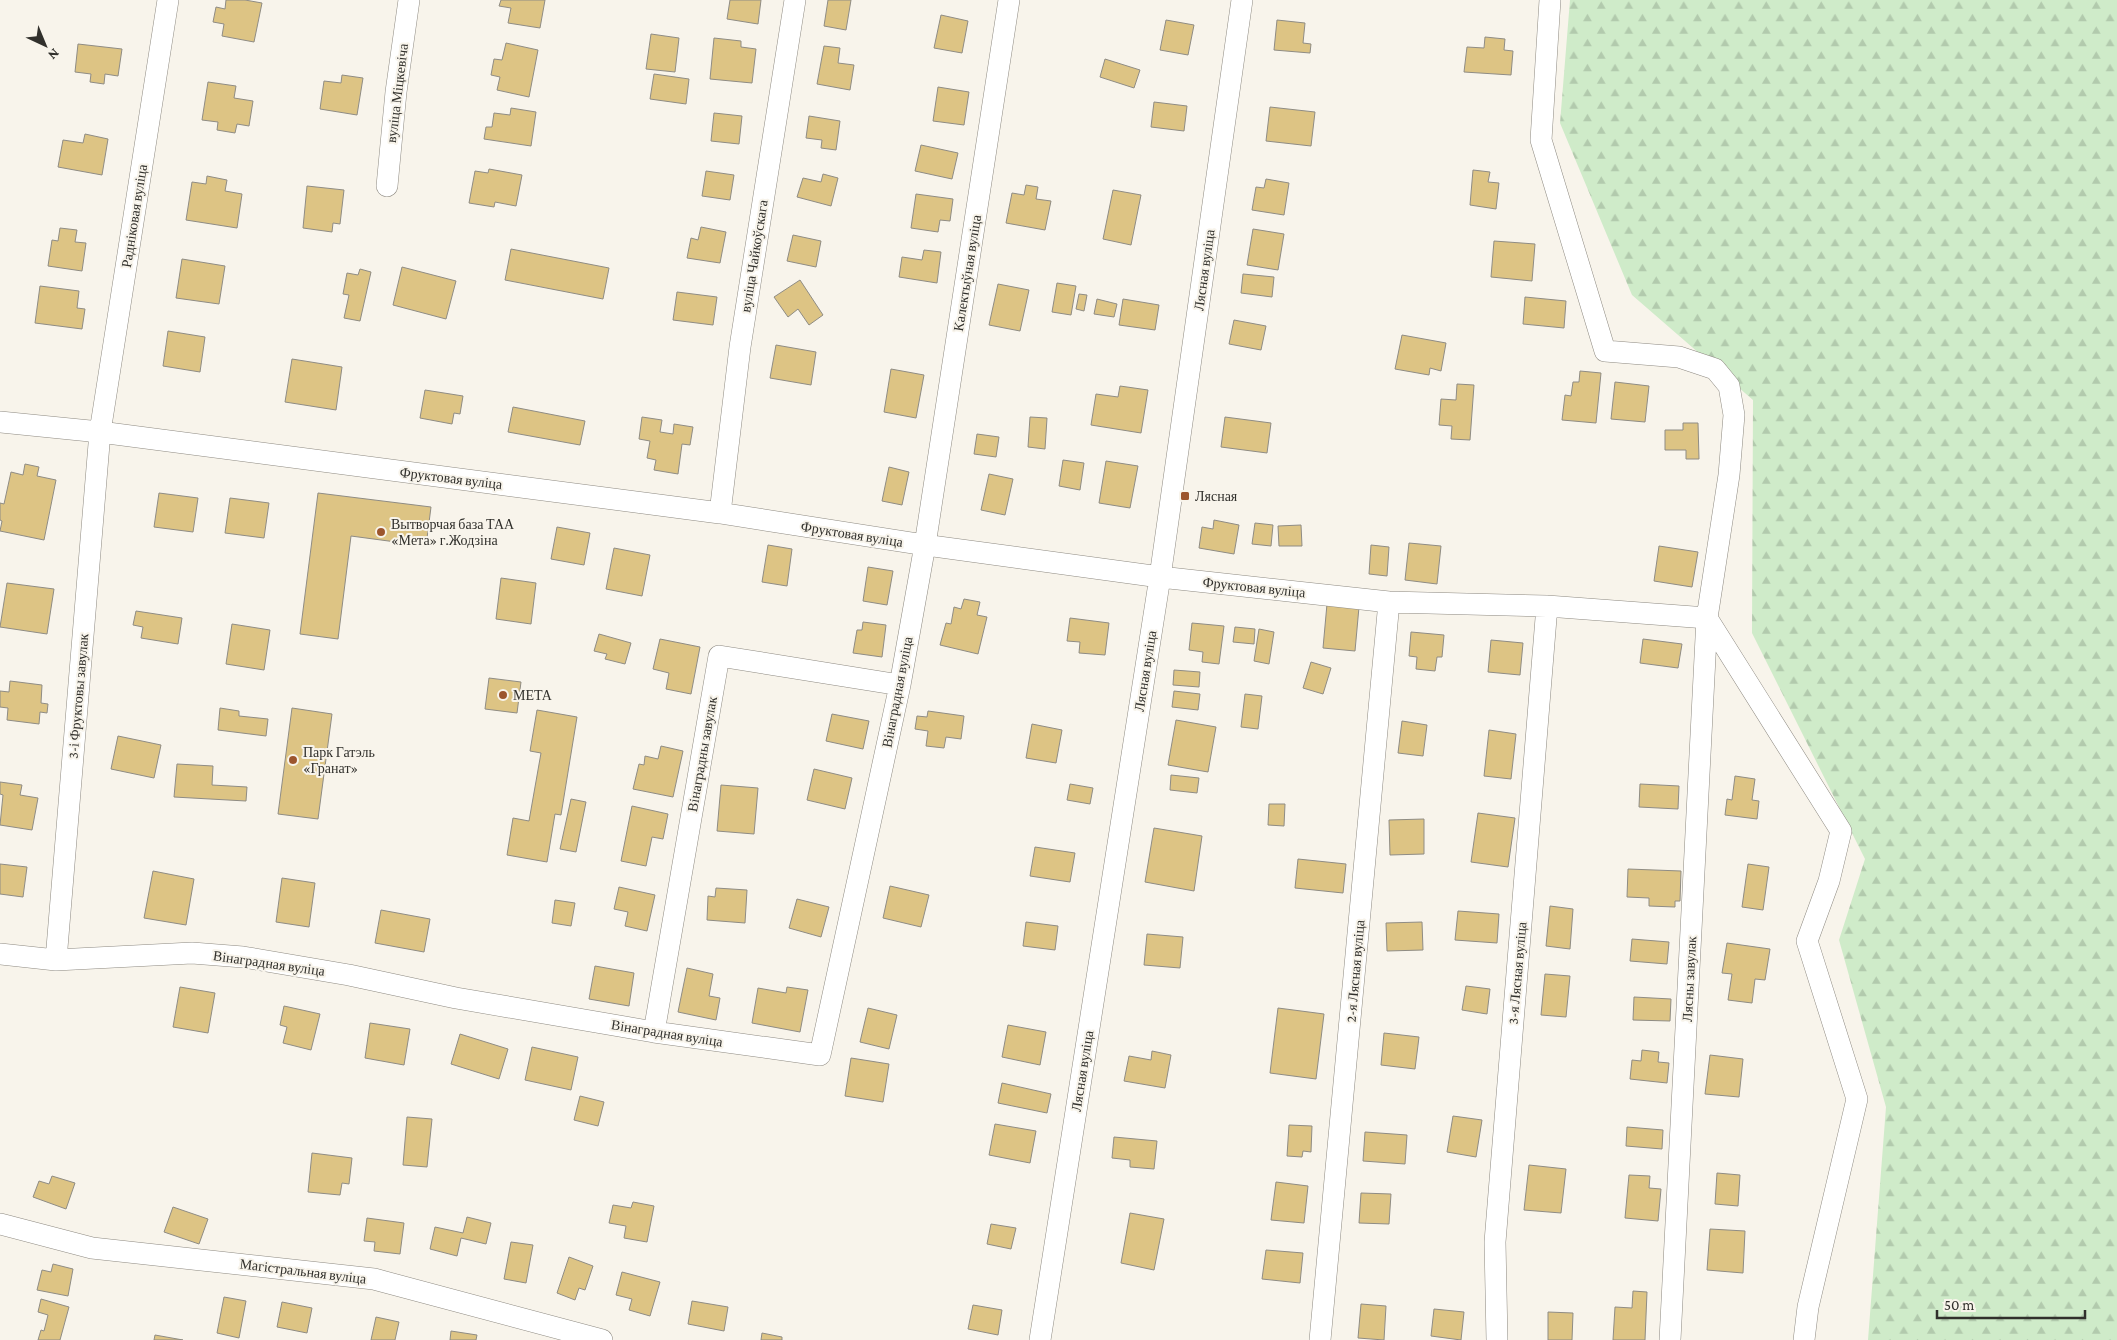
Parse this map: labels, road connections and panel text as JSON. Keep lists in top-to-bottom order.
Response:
{
  "streets": {
    "street": [
      "вуліца Міцкевіча",
      "Радніковая вуліца",
      "вуліца Чайкоўскага",
      "Лясная вуліца",
      "Калектыўная вуліца",
      "Фруктовая вуліца",
      "Вінаградная вуліца",
      "3-і Фруктовы завулак",
      "Вінаградны завулак",
      "2-я Лясная вуліца",
      "3-я Лясная вуліца",
      "Лясны завулак",
      "Магістральная вуліца"
    ]
  },
  "crossings": [
    ["Радніковая вуліца", "Фруктовая вуліца"],
    ["Радніковая вуліца", "3-і Фруктовы завулак"],
    ["вуліца Чайкоўскага", "Фруктовая вуліца"],
    ["Лясная вуліца", "Фруктовая вуліца"],
    ["Калектыўная вуліца", "Фруктовая вуліца"],
    ["Калектыўная вуліца", "Вінаградная вуліца"],
    ["Фруктовая вуліца", "Вінаградная вуліца"],
    ["Фруктовая вуліца", "3-і Фруктовы завулак"],
    ["Фруктовая вуліца", "2-я Лясная вуліца"],
    ["Фруктовая вуліца", "3-я Лясная вуліца"],
    ["Фруктовая вуліца", "Лясны завулак"],
    ["Вінаградная вуліца", "3-і Фруктовы завулак"],
    ["Вінаградная вуліца", "Вінаградны завулак"]
  ],
  "places": {
    "transit": ["Лясная"],
    "other": ["Вытворчая база ТАА «Мета» г.Жодзіна", "МЕТА", "Парк Гатэль «Гранат»"]
  },
  "scale_bar": "50 m",
  "north": "bottom right"
}
